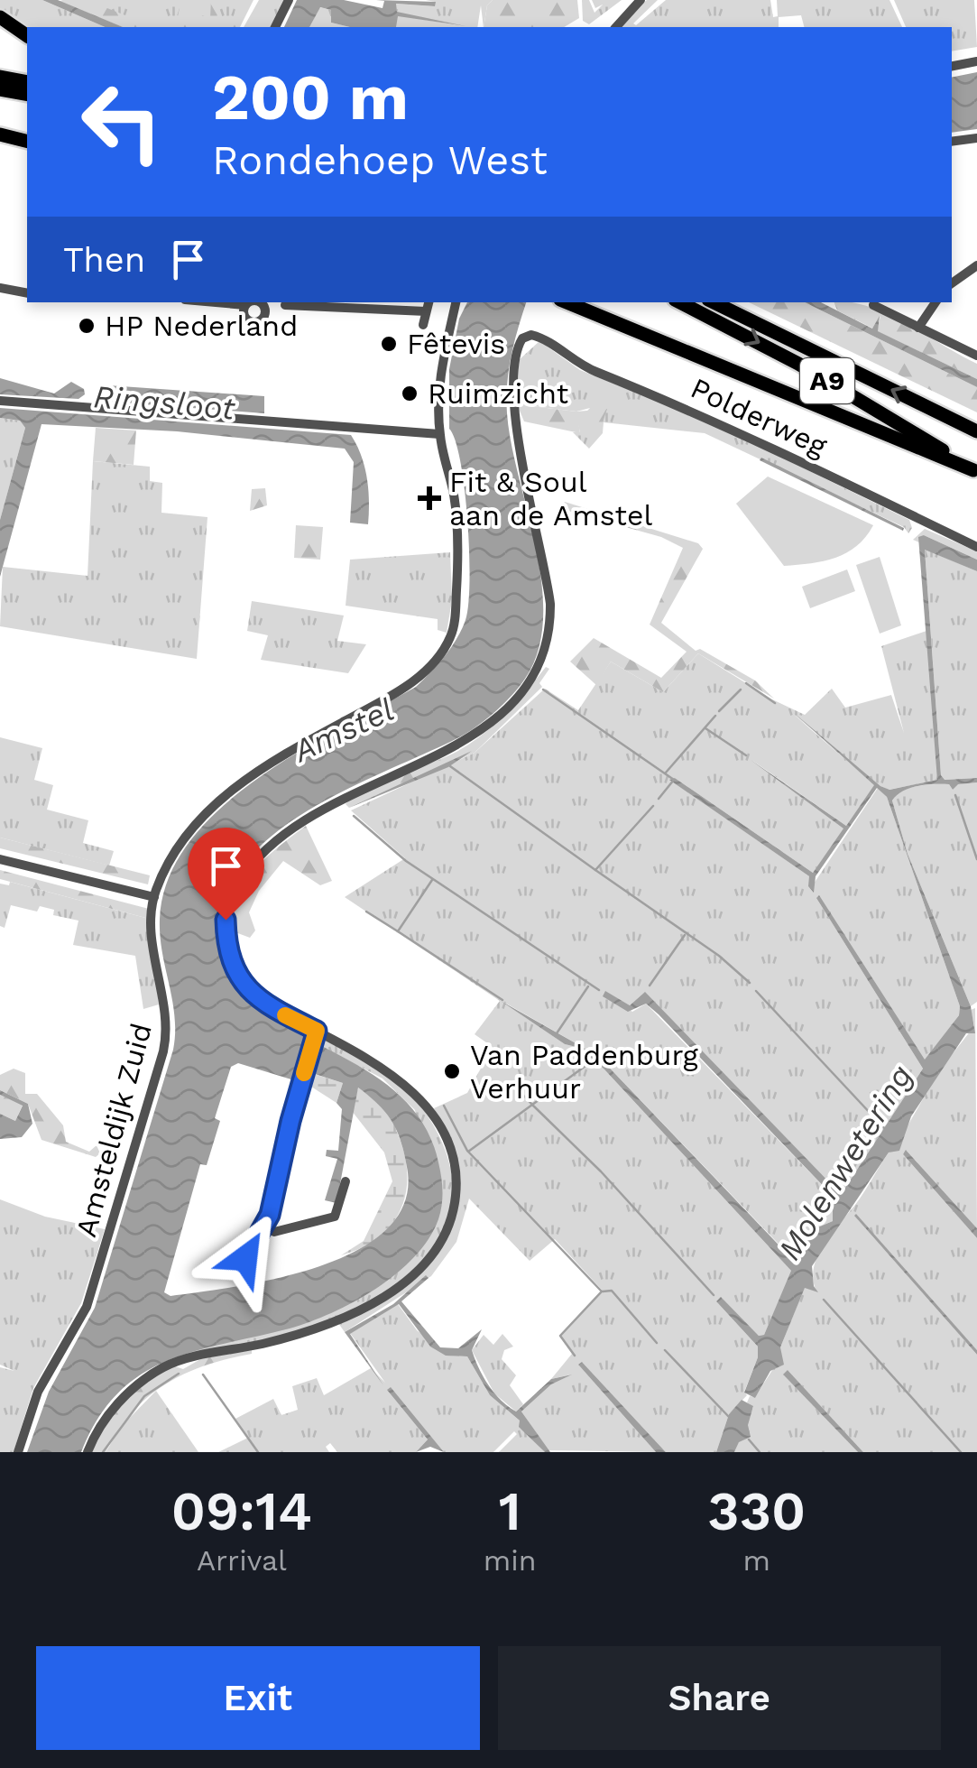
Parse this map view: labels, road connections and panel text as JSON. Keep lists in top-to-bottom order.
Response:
{
  "streets": {
    "highway": ["A9"],
    "street": ["Polderweg", "Amsteldijk Zuid"]
  },
  "water": ["Ringsloot", "Amstel", "Molenwetering"],
  "places": {
    "other": [
      "HP Nederland",
      "Fêtevis",
      "Ruimzicht",
      "Van Paddenburg Verhuur"
    ],
    "health": ["Fit & Soul aan de Amstel"]
  },
  "page": {
    "turn": ["200 m", "Rondehoep West"],
    "then": "Then",
    "eta": [
      "09:14",
      "Arrival",
      "1",
      "min",
      "330",
      "m"
    ],
    "buttons": ["Exit", "Share"]
  }
}
